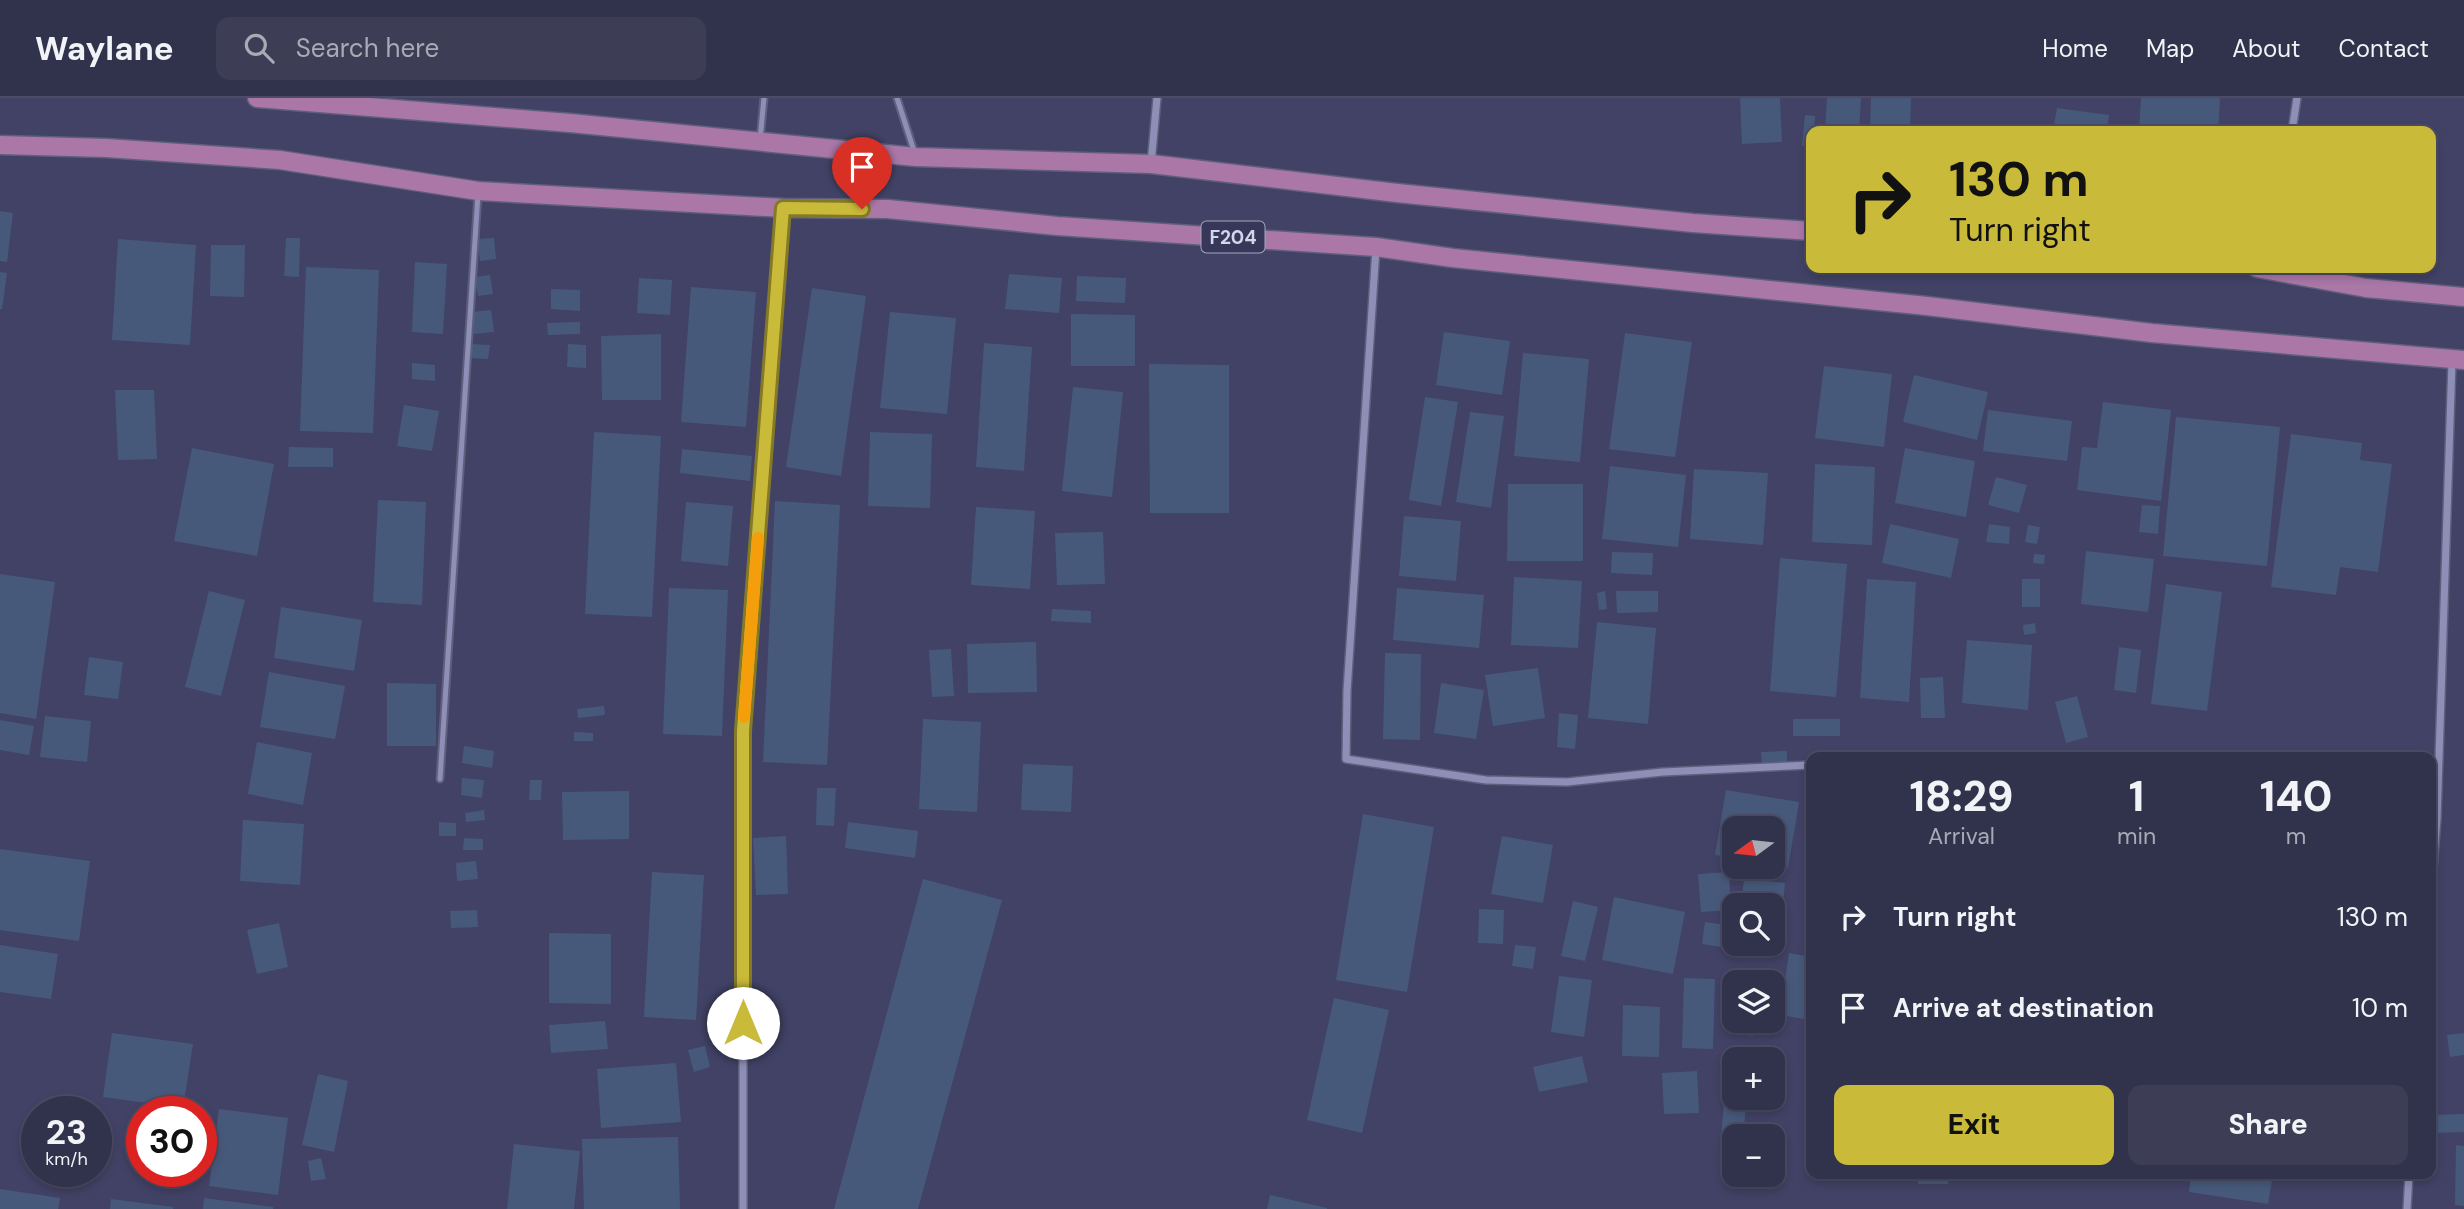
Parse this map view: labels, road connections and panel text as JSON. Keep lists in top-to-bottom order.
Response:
{
  "streets": {
    "main road": ["F204"]
  },
  "north": "left",
  "page": {
    "header": "Waylane",
    "search": "Search here",
    "nav": [
      "Home",
      "Map",
      "About",
      "Contact"
    ],
    "turn": ["130 m", "Turn right"],
    "eta": [
      "18:29",
      "Arrival",
      "1",
      "min",
      "140",
      "m"
    ],
    "map_buttons": ["+", "−"],
    "list": [
      {
        "name": "Turn right",
        "value": "130 m"
      },
      {
        "name": "Arrive at destination",
        "value": "10 m"
      }
    ],
    "buttons": ["Exit", "Share"],
    "speed": "23 km/h",
    "limit": "30"
  }
}
